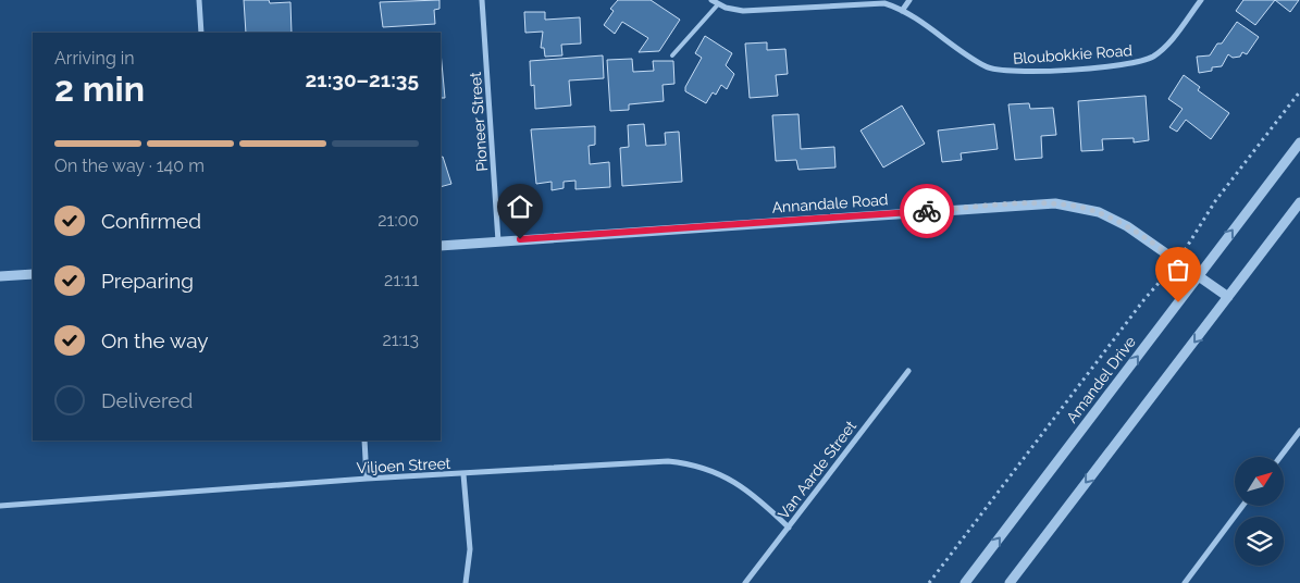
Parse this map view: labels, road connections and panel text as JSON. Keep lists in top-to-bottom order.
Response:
{
  "streets": {
    "street": [
      "Bloubokkie Road",
      "Pioneer Street",
      "Annandale Road",
      "Amandel Drive",
      "Viljoen Street",
      "Van Aarde Street"
    ]
  },
  "crossings": [
    ["Pioneer Street", "Annandale Road"],
    ["Annandale Road", "Amandel Drive"],
    ["Viljoen Street", "Van Aarde Street"]
  ],
  "north": "top right",
  "page": {
    "heading": ["2 min", "Arriving in", "21:30–21:35"],
    "bar": "On the way · 140 m",
    "list": [
      ["Confirmed", "21:00"],
      ["Preparing", "21:11"],
      ["On the way", "21:13"],
      "Delivered"
    ]
  }
}
